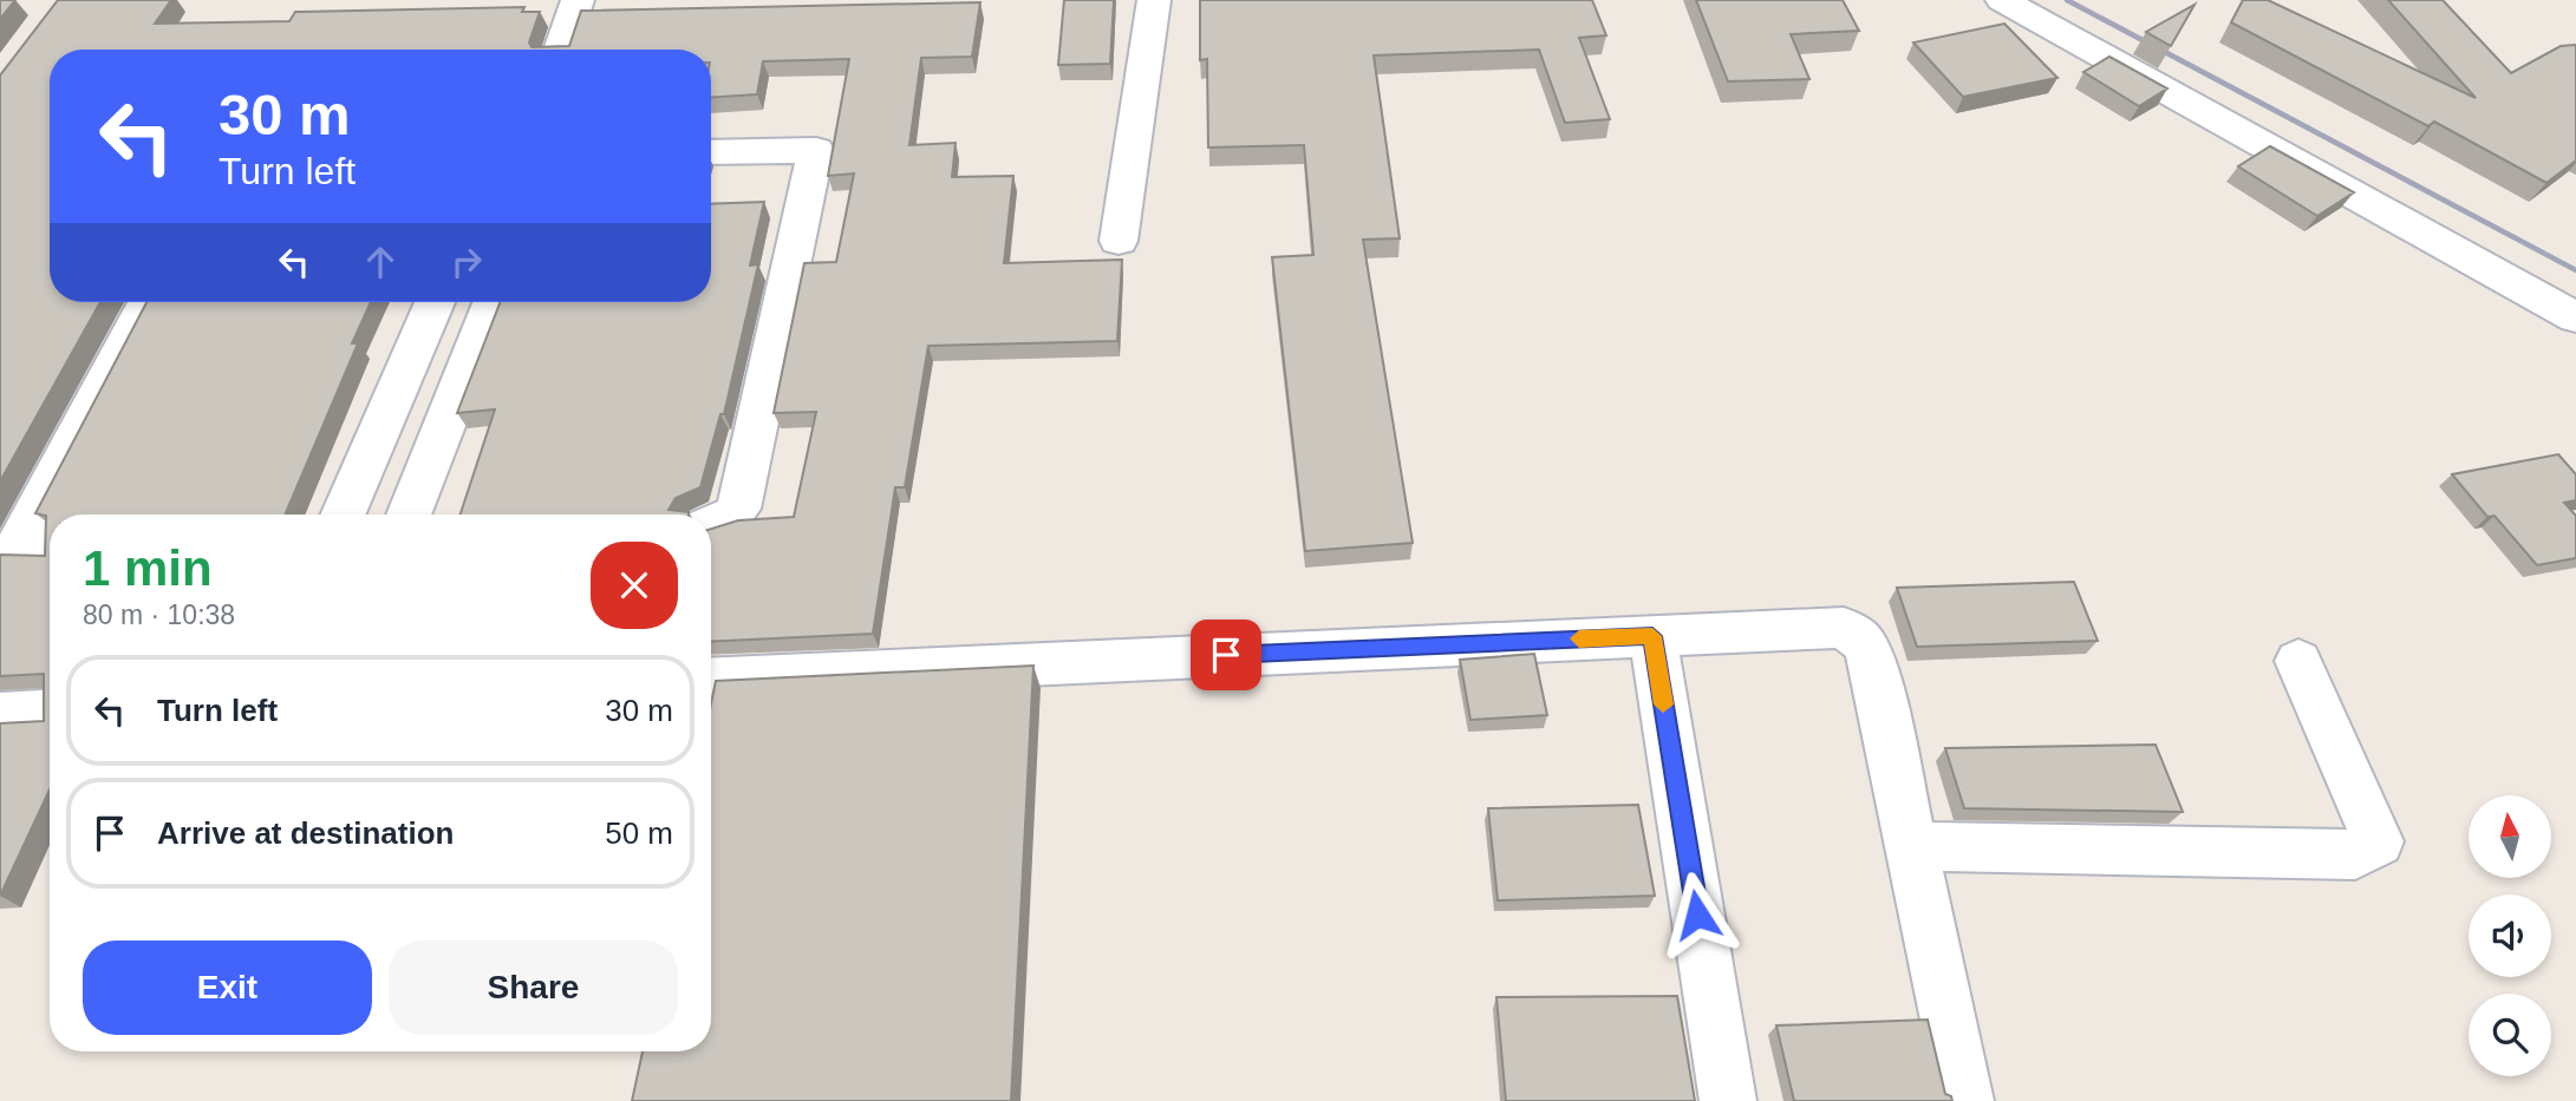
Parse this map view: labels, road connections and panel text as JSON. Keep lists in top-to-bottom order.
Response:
{
  "north": "top",
  "page": {
    "turn": ["30 m", "Turn left"],
    "heading": ["1 min", "80 m · 10:38"],
    "list": [
      {
        "name": "Turn left",
        "value": "30 m"
      },
      {
        "name": "Arrive at destination",
        "value": "50 m"
      }
    ],
    "buttons": ["Exit", "Share"]
  }
}
